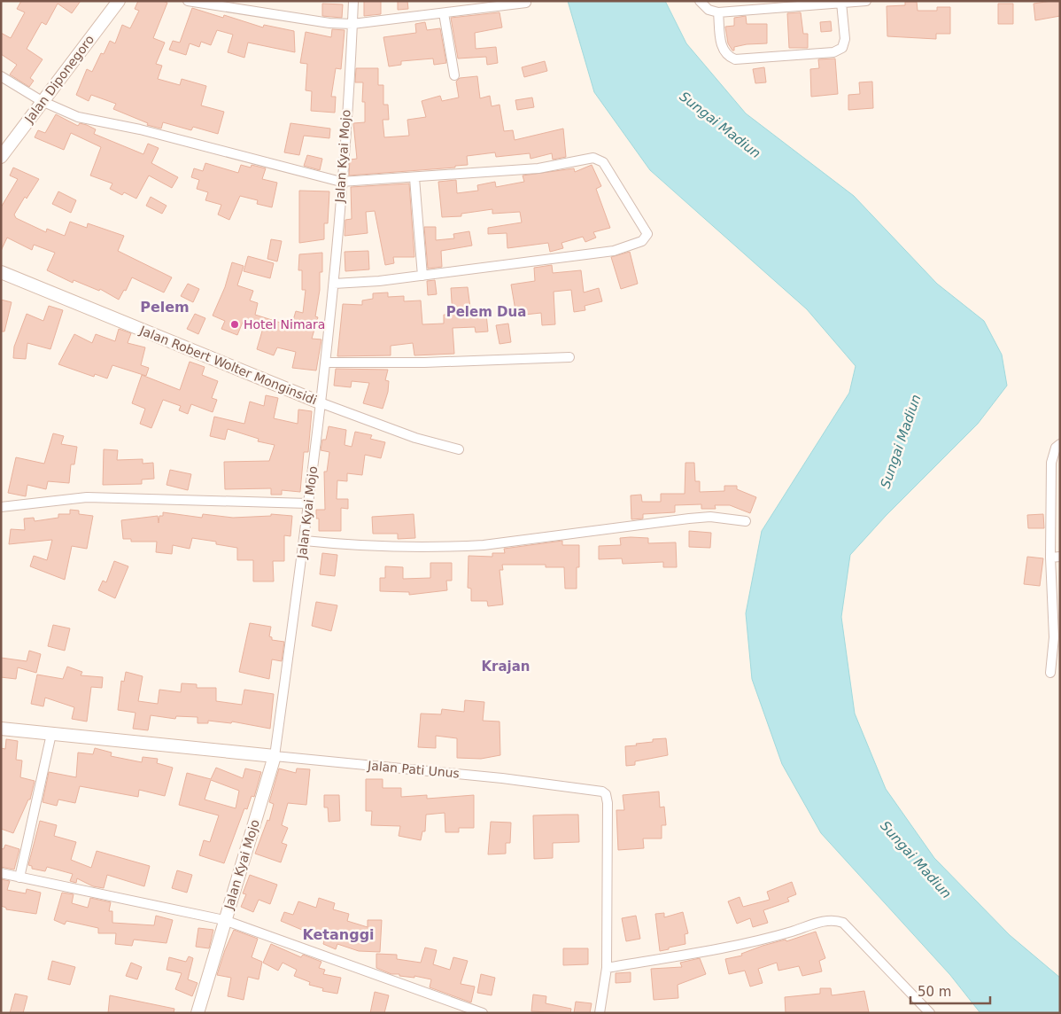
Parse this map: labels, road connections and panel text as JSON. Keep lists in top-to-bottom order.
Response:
{
  "streets": {
    "street": [
      "Jalan Diponegoro",
      "Jalan Kyai Mojo",
      "Jalan Robert Wolter Monginsidi",
      "Jalan Pati Unus"
    ]
  },
  "crossings": [
    ["Jalan Kyai Mojo", "Jalan Robert Wolter Monginsidi"],
    ["Jalan Kyai Mojo", "Jalan Pati Unus"]
  ],
  "districts": [
    "Pelem",
    "Pelem Dua",
    "Krajan",
    "Ketanggi"
  ],
  "water": ["Sungai Madiun"],
  "places": ["Hotel Nimara"],
  "scale_bar": "50 m"
}
